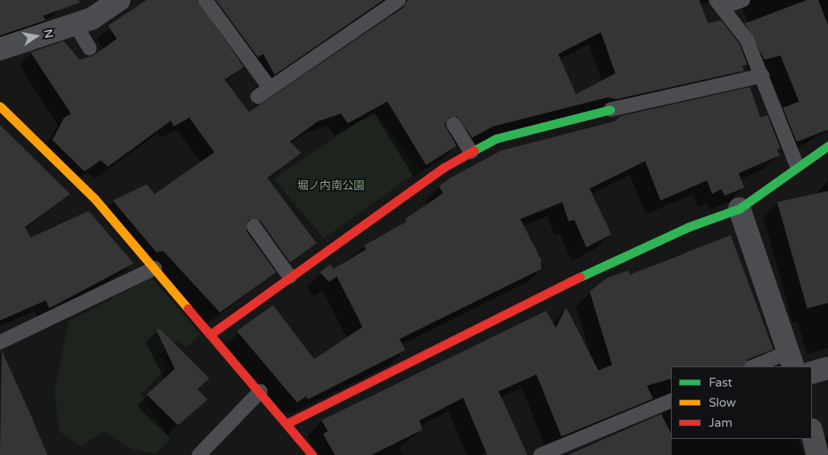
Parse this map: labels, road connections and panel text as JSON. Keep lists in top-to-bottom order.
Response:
{
  "parks": ["堀ノ内南公園"],
  "legend": ["Fast", "Slow", "Jam"],
  "north": "right"
}
